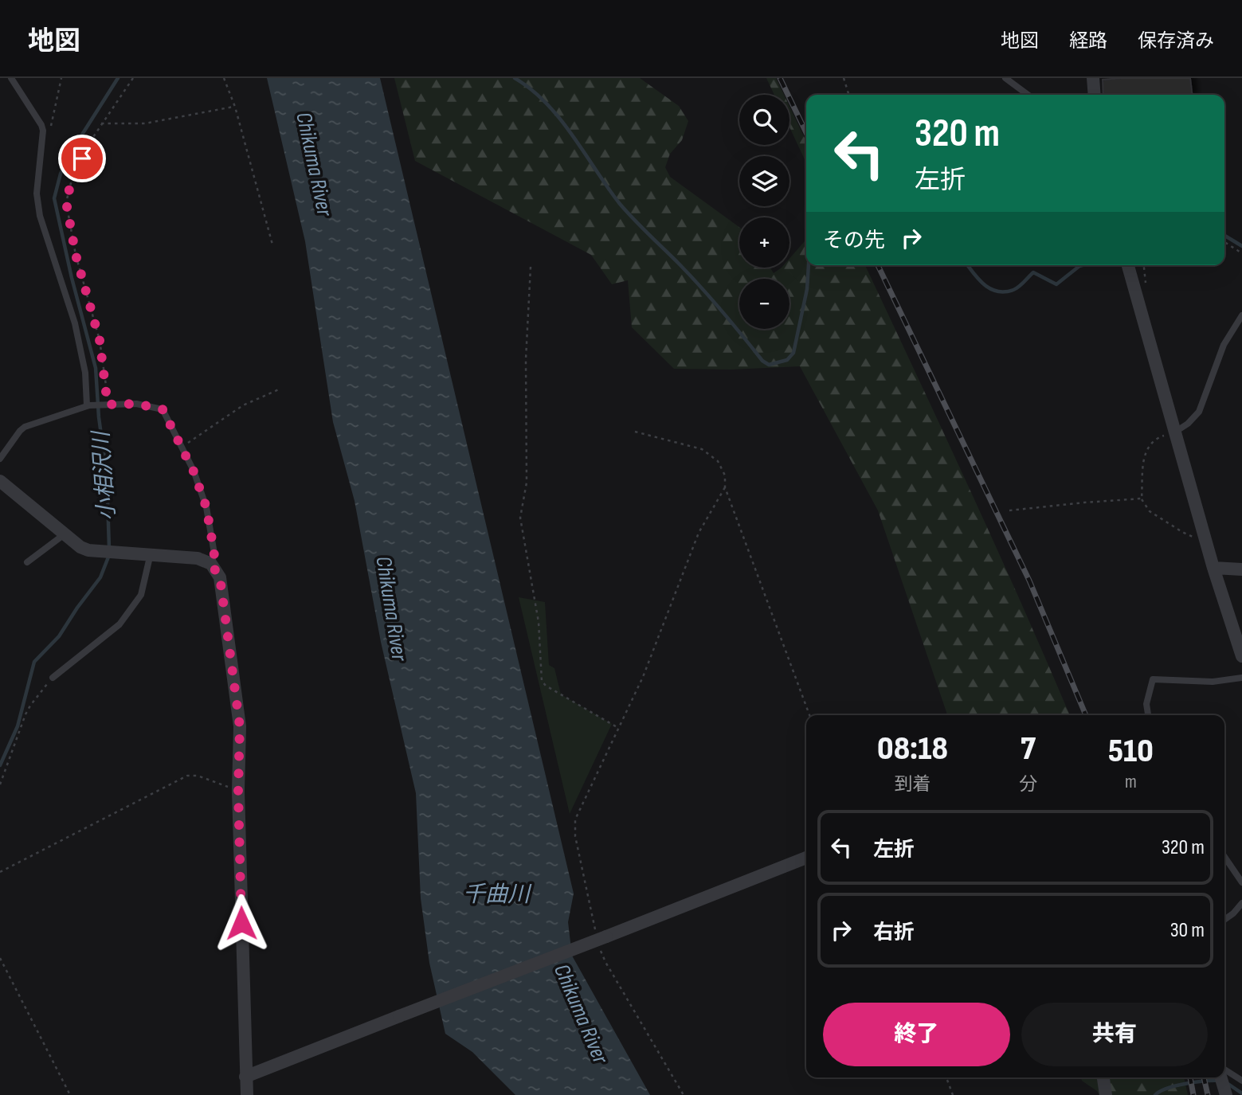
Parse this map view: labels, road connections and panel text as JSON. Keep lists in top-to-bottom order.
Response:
{
  "water": ["Chikuma River", "小相沢川", "千曲川"],
  "page": {
    "header": "地図",
    "nav": ["地図", "経路", "保存済み"],
    "map_buttons": ["+", "−"],
    "turn": ["320 m", "左折"],
    "then": "その先",
    "eta": [
      "08:18",
      "到着",
      "7",
      "分",
      "510",
      "m"
    ],
    "list": [
      {
        "name": "左折",
        "value": "320 m"
      },
      {
        "name": "右折",
        "value": "30 m"
      }
    ],
    "buttons": ["終了", "共有"]
  }
}
